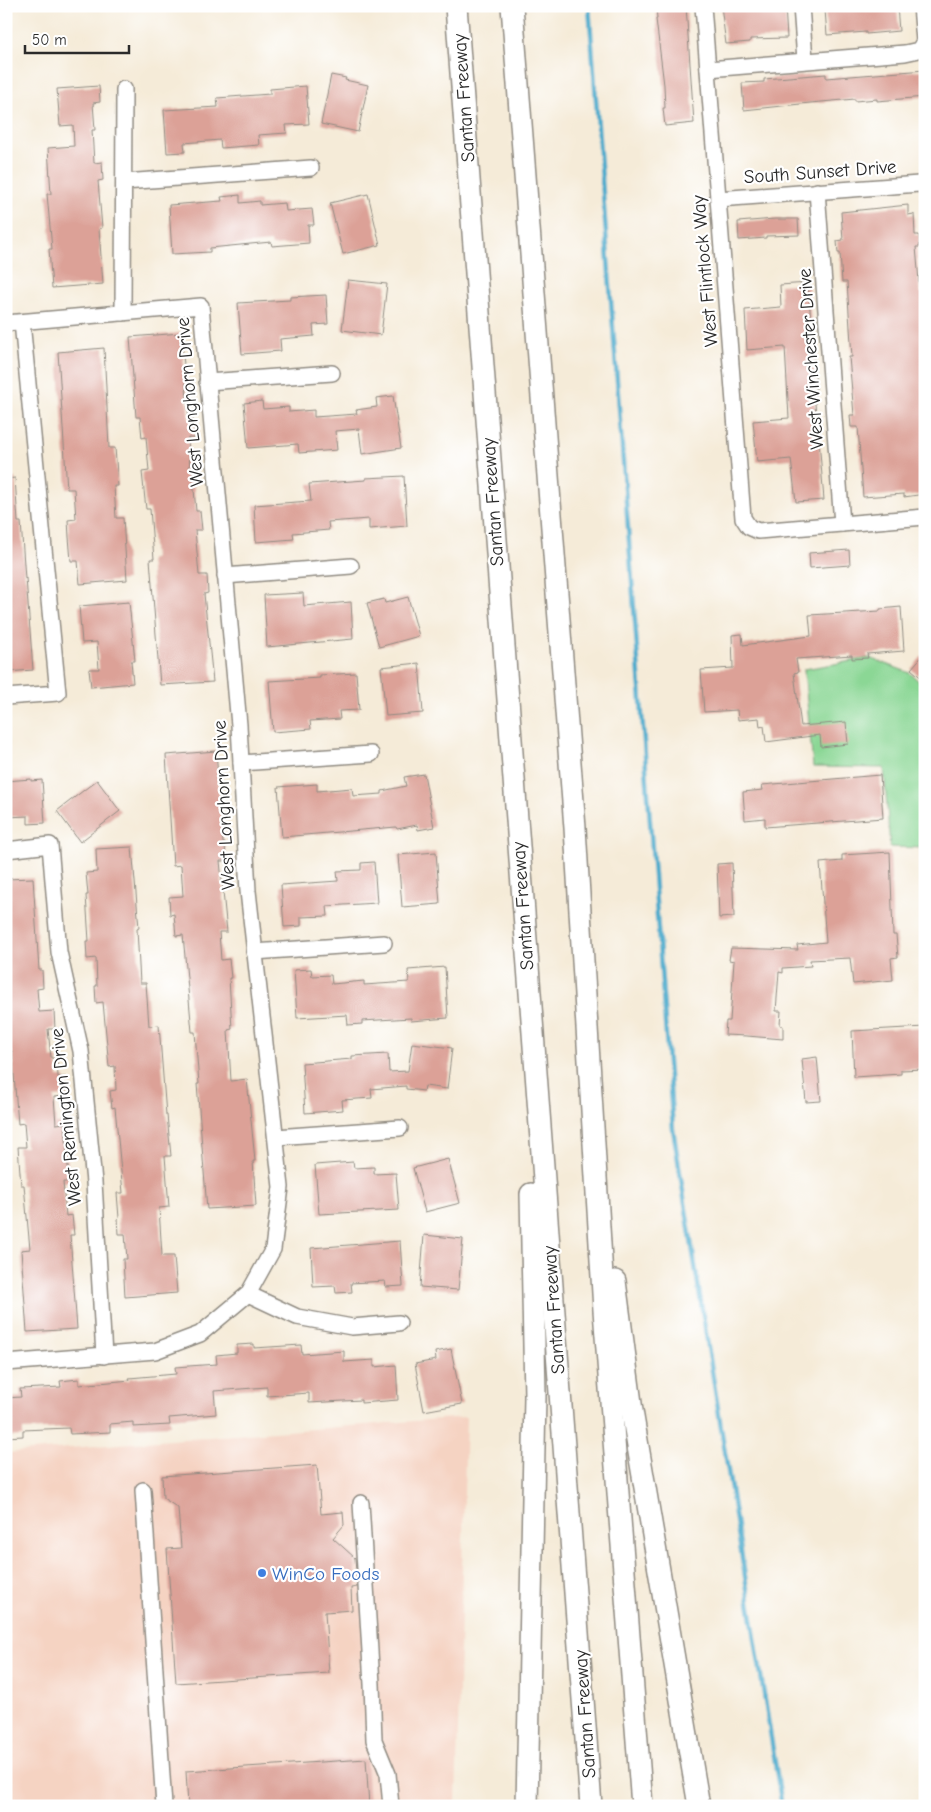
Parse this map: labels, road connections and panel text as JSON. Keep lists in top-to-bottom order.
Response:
{
  "streets": {
    "highway": ["Santan Freeway"],
    "street": [
      "South Sunset Drive",
      "West Flintlock Way",
      "West Winchester Drive",
      "West Longhorn Drive",
      "West Remington Drive"
    ]
  },
  "crossings": [
    ["South Sunset Drive", "West Flintlock Way"],
    ["South Sunset Drive", "West Winchester Drive"],
    ["West Flintlock Way", "West Winchester Drive"]
  ],
  "places": ["WinCo Foods"],
  "scale_bar": "50 m"
}
